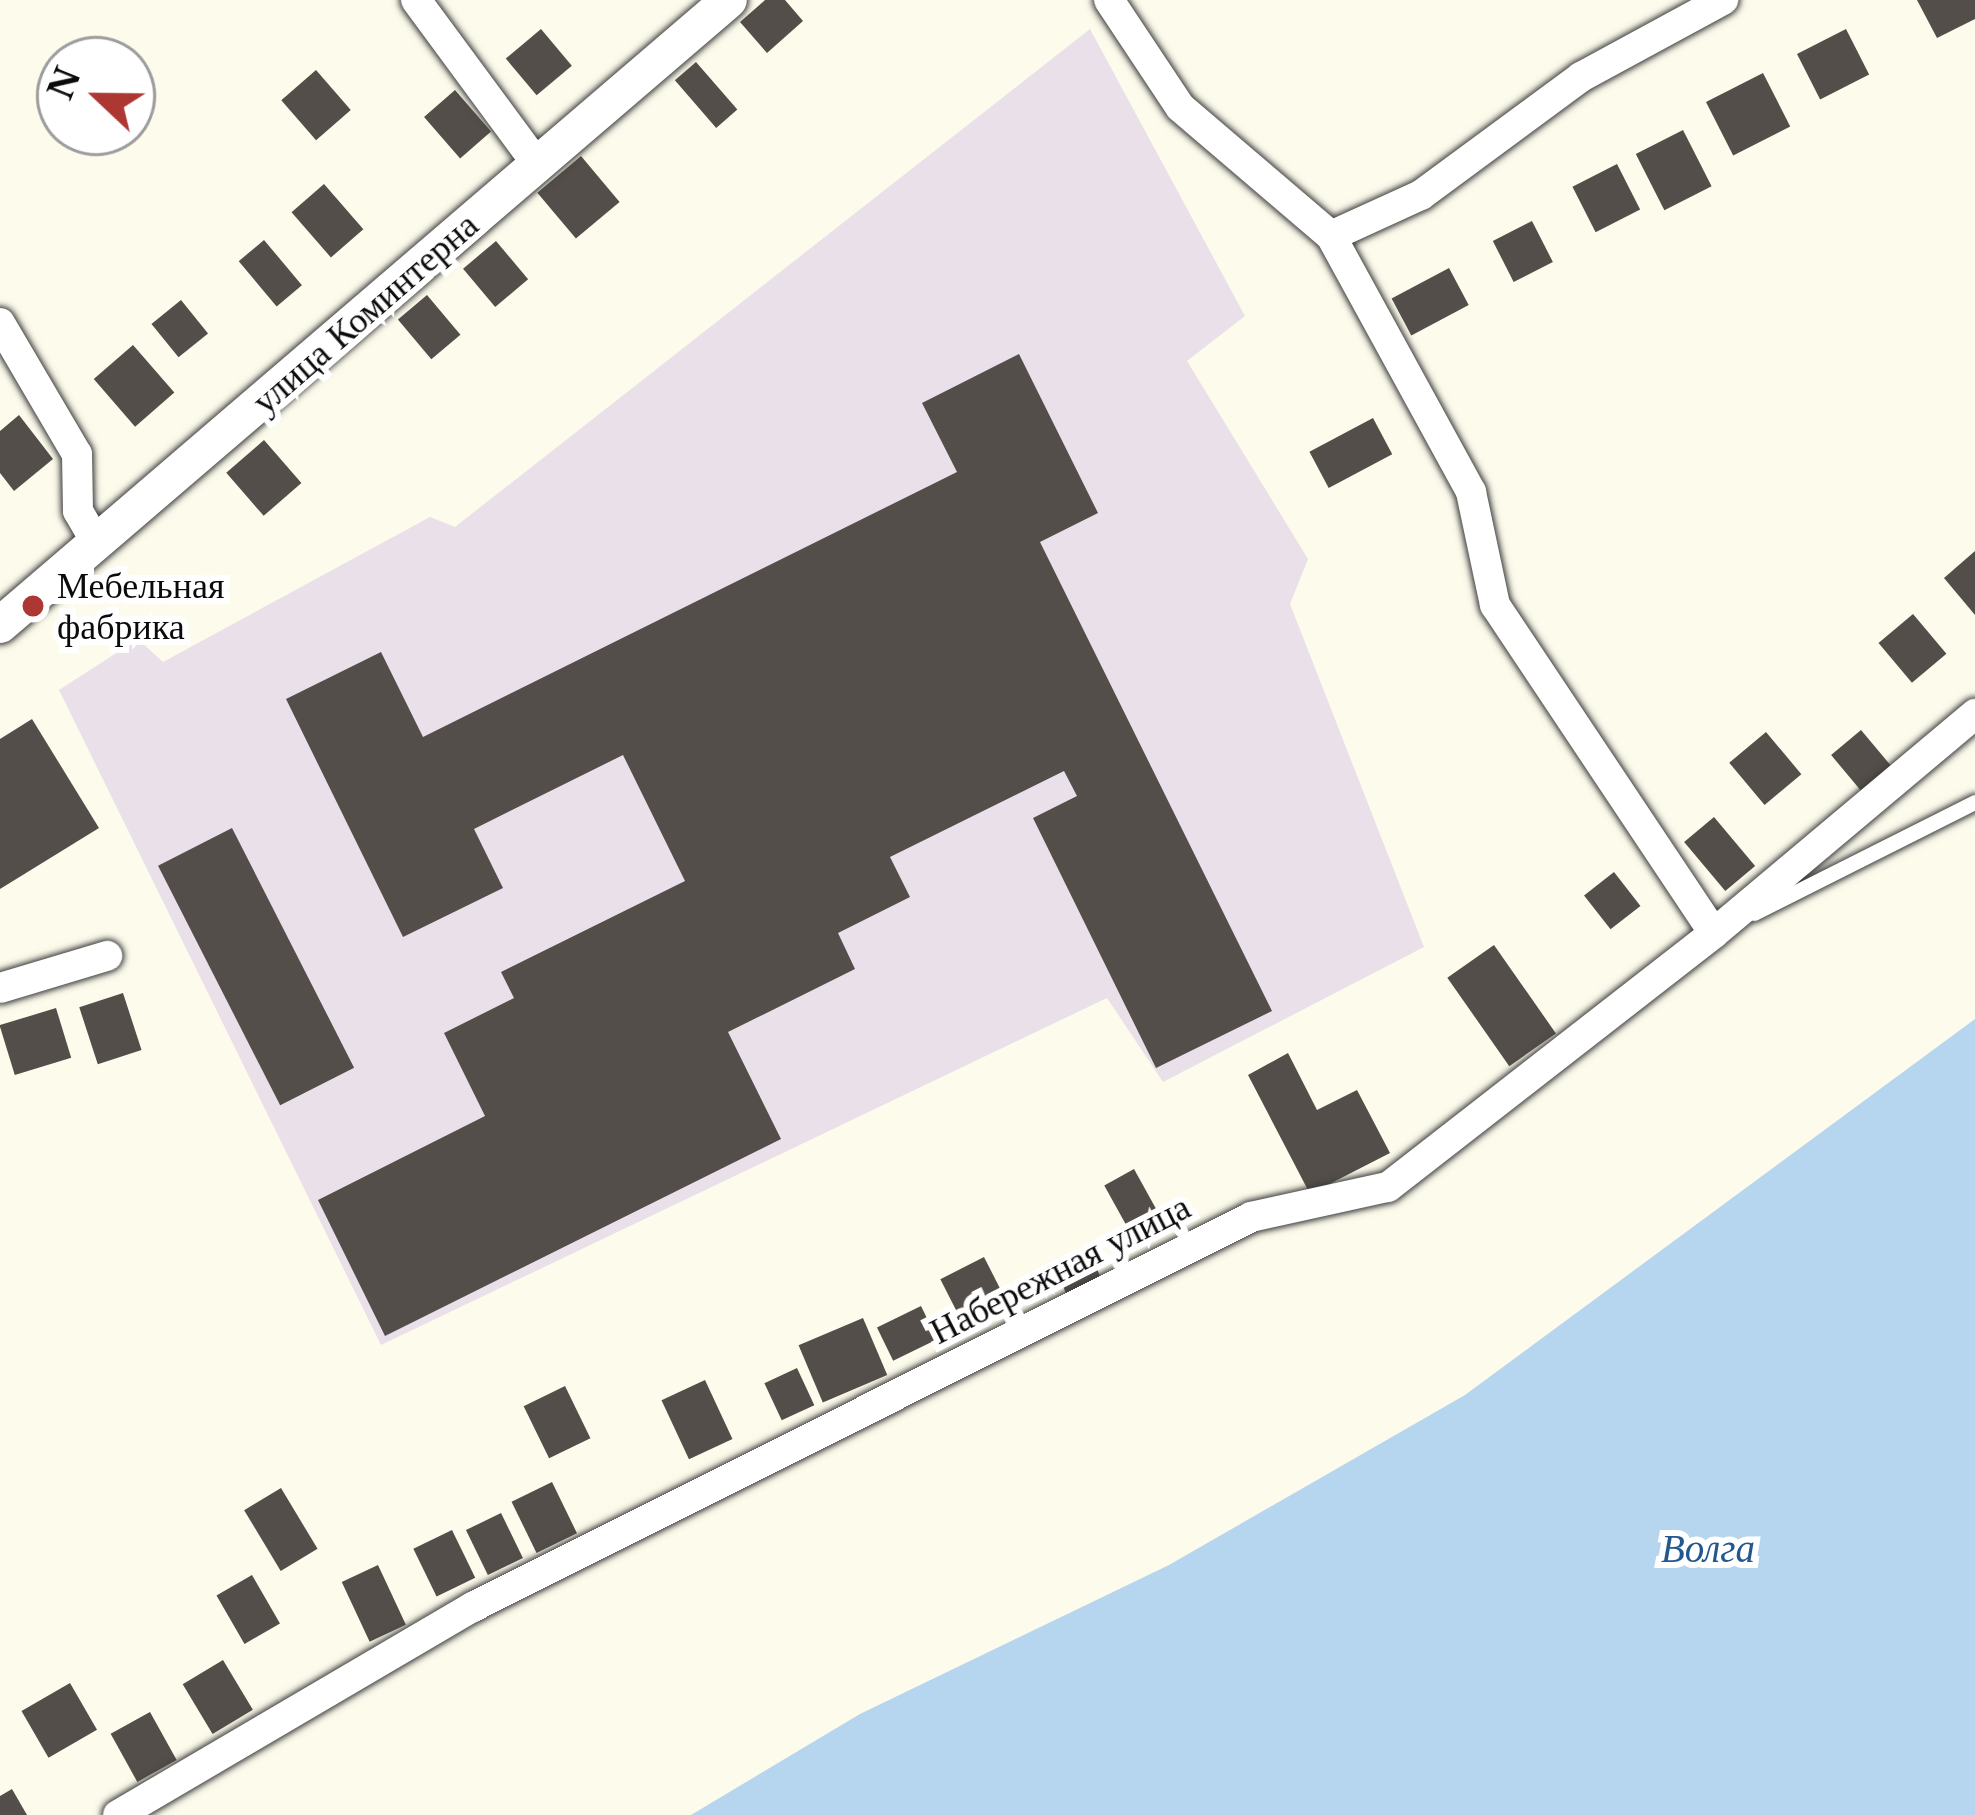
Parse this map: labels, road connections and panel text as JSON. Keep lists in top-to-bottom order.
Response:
{
  "streets": {
    "street": ["улица Коминтерна", "Набережная улица"]
  },
  "water": ["Волга"],
  "places": ["Мебельная фабрика"],
  "north": "left"
}
